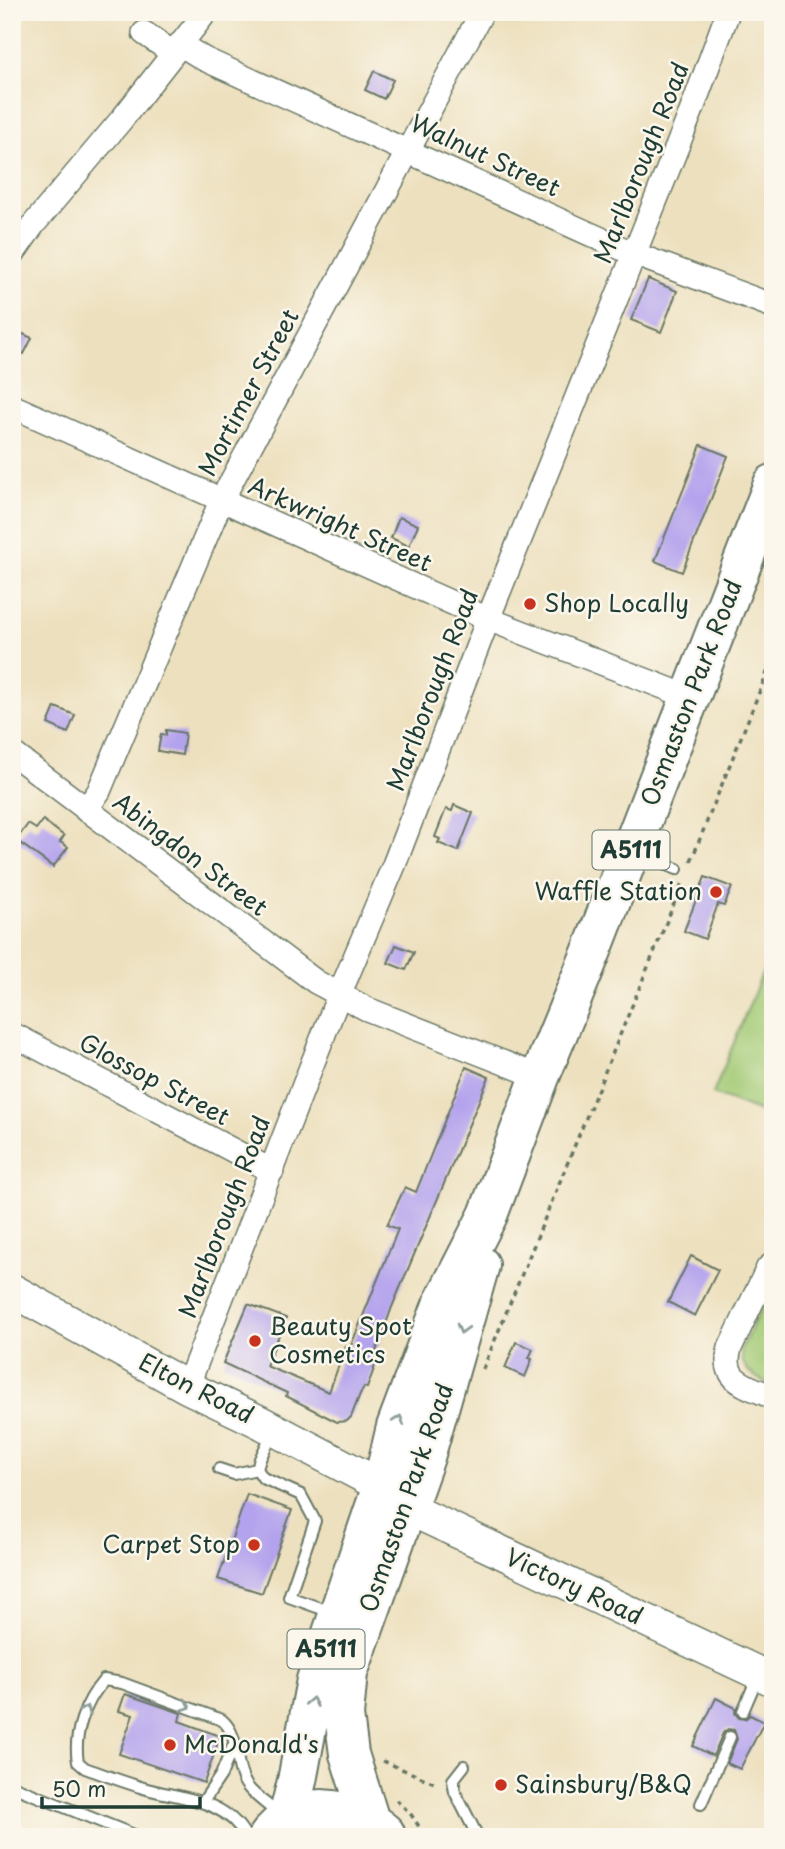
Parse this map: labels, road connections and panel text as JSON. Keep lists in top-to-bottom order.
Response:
{
  "streets": {
    "highway": ["Osmaston Park Road", "A5111"],
    "street": [
      "Walnut Street",
      "Marlborough Road",
      "Mortimer Street",
      "Arkwright Street",
      "Abingdon Street",
      "Glossop Street",
      "Elton Road",
      "Victory Road"
    ]
  },
  "crossings": [
    ["Walnut Street", "Marlborough Road"],
    ["Walnut Street", "Mortimer Street"],
    ["Marlborough Road", "Arkwright Street"],
    ["Marlborough Road", "Abingdon Street"],
    ["Marlborough Road", "Glossop Street"],
    ["Marlborough Road", "Elton Road"],
    ["Mortimer Street", "Arkwright Street"],
    ["Mortimer Street", "Abingdon Street"],
    ["Arkwright Street", "Osmaston Park Road"],
    ["Osmaston Park Road", "Abingdon Street"],
    ["Osmaston Park Road", "Elton Road"],
    ["Osmaston Park Road", "Victory Road"],
    ["Elton Road", "Victory Road"]
  ],
  "places": [
    "Shop Locally",
    "Waffle Station",
    "Beauty Spot Cosmetics",
    "Carpet Stop",
    "McDonald's",
    "Sainsbury/B&Q"
  ],
  "scale_bar": "50 m"
}
